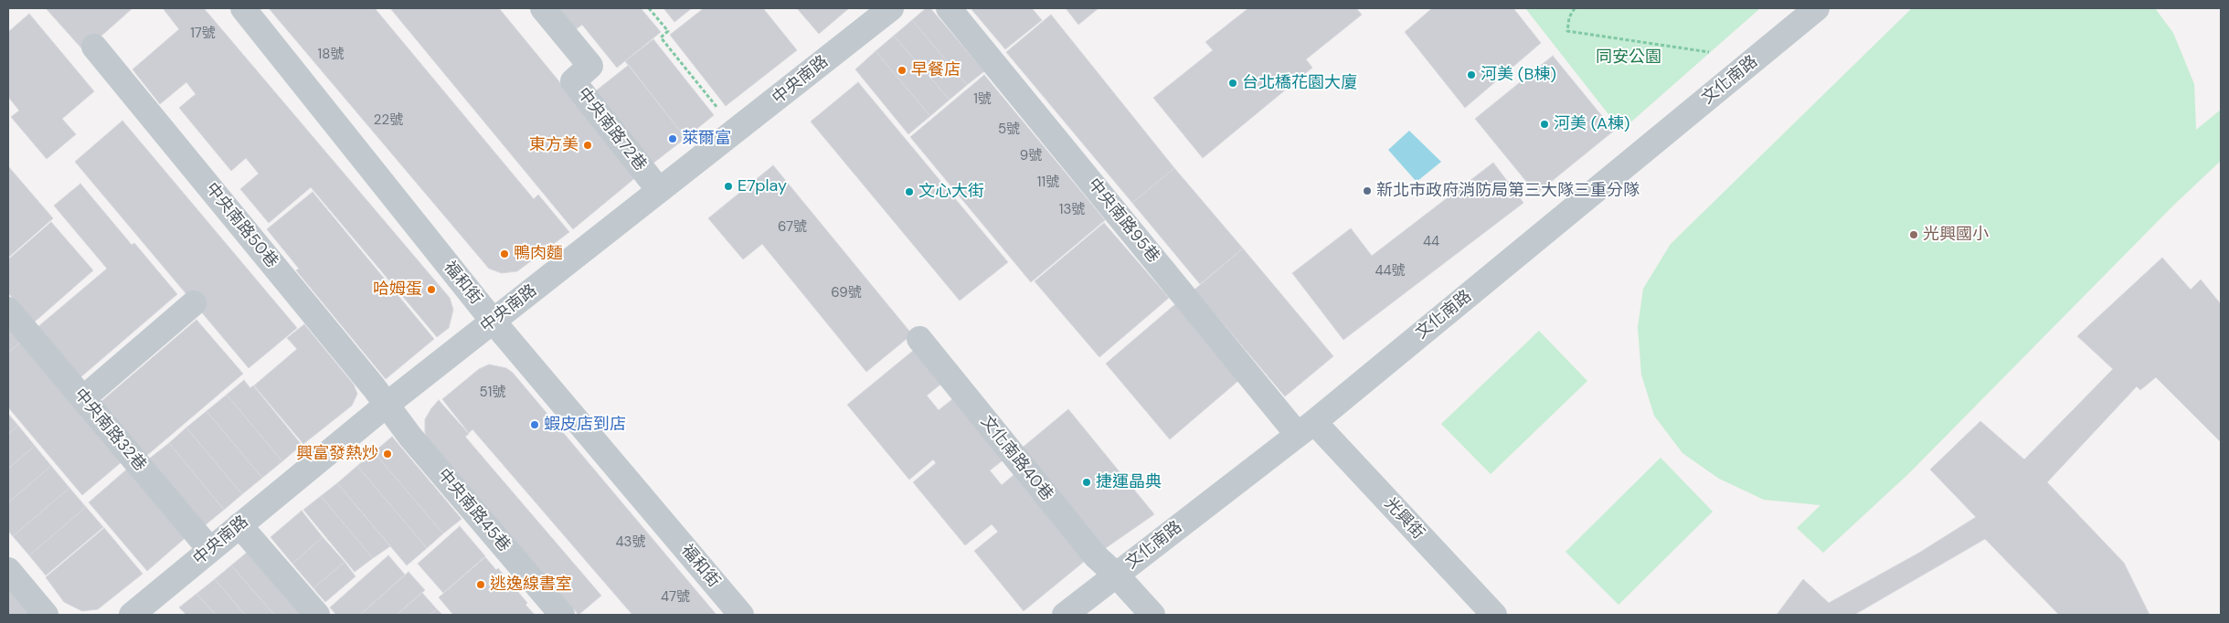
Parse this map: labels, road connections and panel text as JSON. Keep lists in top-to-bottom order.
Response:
{
  "streets": {
    "street": [
      "中央南路",
      "文化南路",
      "中央南路72巷",
      "中央南路95巷",
      "中央南路50巷",
      "福和街",
      "中央南路32巷",
      "文化南路40巷",
      "中央南路45巷",
      "光興街"
    ]
  },
  "crossings": [
    ["中央南路", "中央南路72巷"],
    ["中央南路", "中央南路50巷"],
    ["中央南路", "福和街"],
    ["中央南路", "中央南路32巷"],
    ["中央南路", "中央南路45巷"],
    ["文化南路", "中央南路95巷"],
    ["文化南路", "文化南路40巷"],
    ["文化南路", "光興街"],
    ["中央南路95巷", "光興街"],
    ["中央南路50巷", "中央南路45巷"]
  ],
  "parks": ["同安公園"],
  "places": [
    "早餐店",
    "河美 (B棟)",
    "台北橋花園大廈",
    "河美 (A棟)",
    "萊爾富",
    "東方美",
    "E7play",
    "新北市政府消防局第三大隊三重分隊",
    "文心大街",
    "光興國小",
    "鴨肉麵",
    "哈姆蛋",
    "蝦皮店到店",
    "興富發熱炒",
    "捷運晶典",
    "逃逸線書室"
  ],
  "house_numbers": [
    "17號",
    "18號",
    "1號",
    "22號",
    "5號",
    "9號",
    "11號",
    "13號",
    "67號",
    "44",
    "44號",
    "69號",
    "51號",
    "43號",
    "47號"
  ]
}
